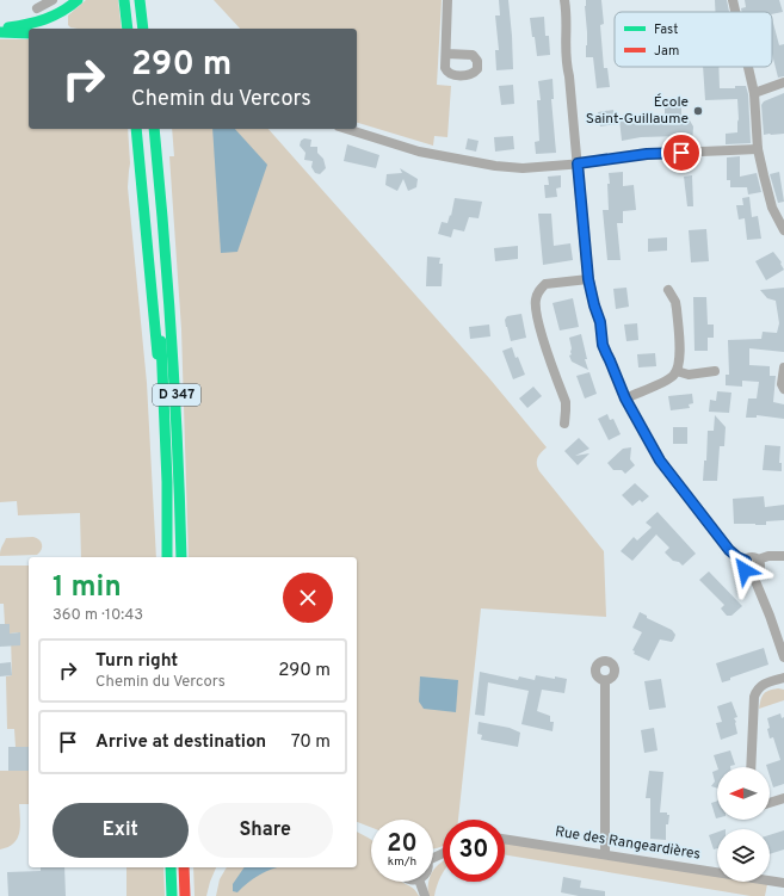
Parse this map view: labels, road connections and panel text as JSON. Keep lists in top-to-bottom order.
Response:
{
  "streets": {
    "main road": ["D 347"],
    "street": ["Rue des Rangeardières"]
  },
  "places": ["École Saint-Guillaume"],
  "legend": ["Fast", "Jam"],
  "north": "left",
  "page": {
    "turn": ["290 m", "Chemin du Vercors"],
    "heading": ["1 min", "360 m · 10:43"],
    "list": [
      {
        "name": "Turn right",
        "note": "Chemin du Vercors",
        "value": "290 m"
      },
      {
        "name": "Arrive at destination",
        "value": "70 m"
      }
    ],
    "buttons": ["Exit", "Share"],
    "speed": "20 km/h",
    "limit": "30"
  }
}
